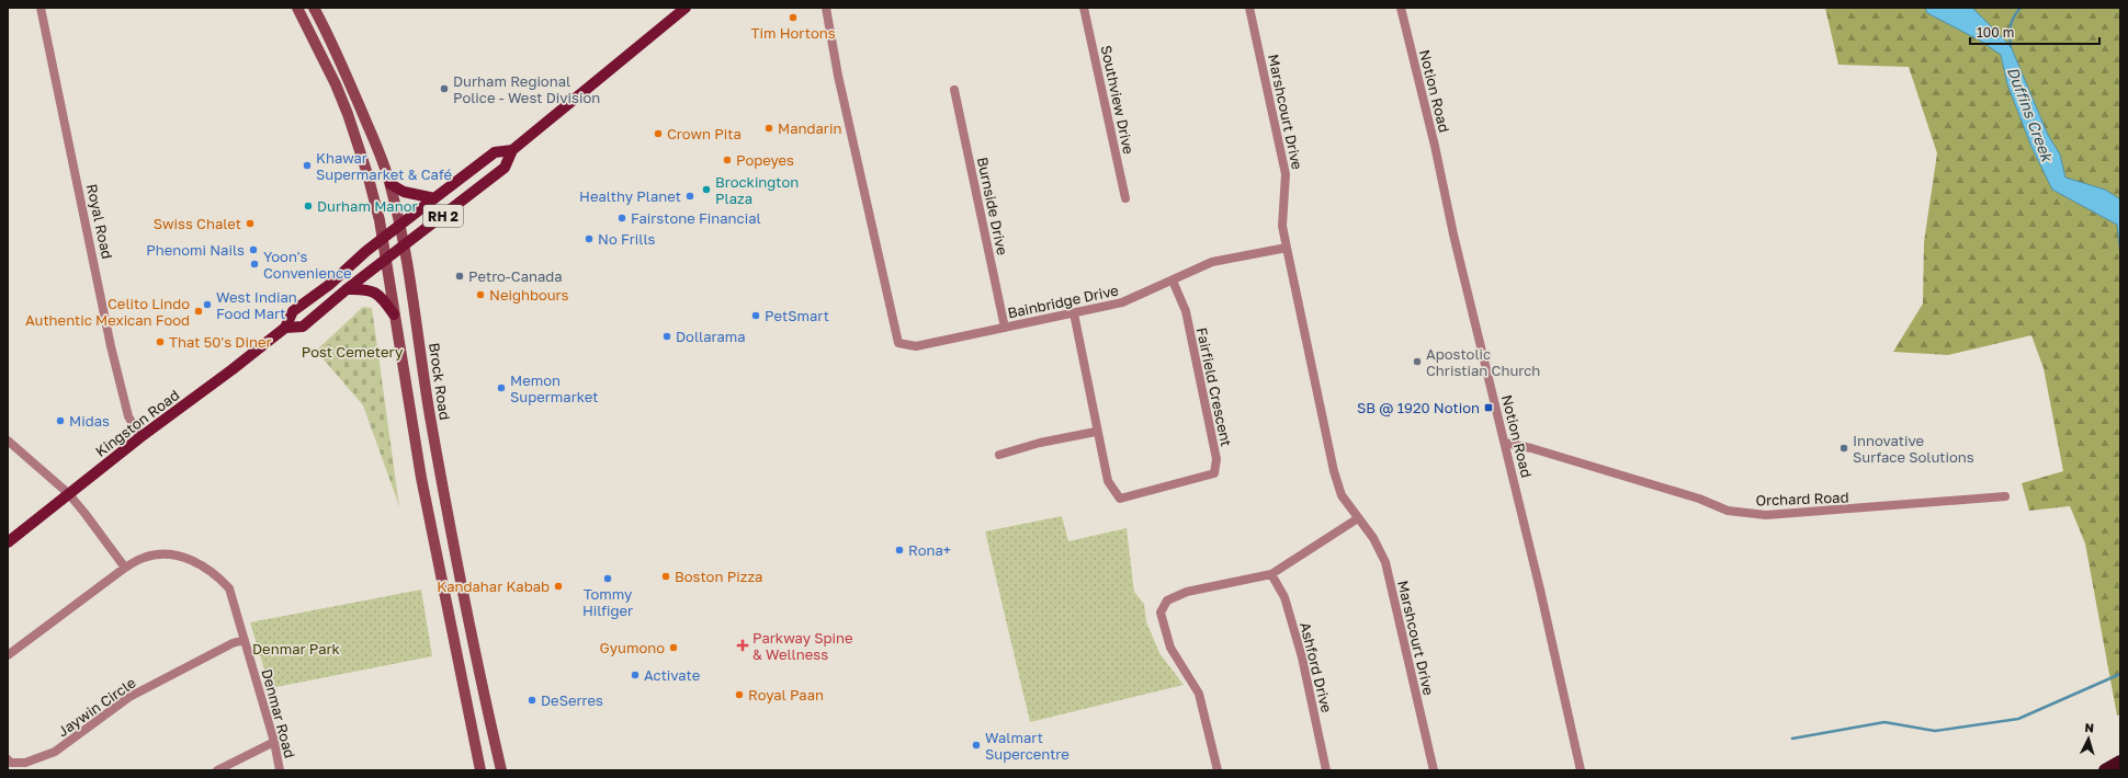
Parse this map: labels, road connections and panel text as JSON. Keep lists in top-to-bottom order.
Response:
{
  "streets": {
    "main road": ["RH 2", "Brock Road", "Kingston Road"],
    "street": [
      "Notion Road",
      "Southview Drive",
      "Marshcourt Drive",
      "Burnside Drive",
      "Royal Road",
      "Bainbridge Drive",
      "Fairfield Crescent",
      "Orchard Road",
      "Ashford Drive",
      "Jaywin Circle",
      "Denmar Road"
    ]
  },
  "crossings": [
    ["Notion Road", "Orchard Road"],
    ["Marshcourt Drive", "Bainbridge Drive"],
    ["Burnside Drive", "Bainbridge Drive"],
    ["Royal Road", "Kingston Road"],
    ["Bainbridge Drive", "Fairfield Crescent"],
    ["Brock Road", "Kingston Road"],
    ["Jaywin Circle", "Denmar Road"]
  ],
  "water": ["Duffins Creek"],
  "parks": ["Post Cemetery", "Denmar Park"],
  "places": {
    "other": [
      "Tim Hortons",
      "Durham Regional Police - West Division",
      "Mandarin",
      "Crown Pita",
      "Popeyes",
      "Khawar Supermarket & Café",
      "Brockington Plaza",
      "Healthy Planet",
      "Durham Manor",
      "Fairstone Financial",
      "Swiss Chalet",
      "No Frills",
      "Phenomi Nails",
      "Yoon's Convenience",
      "Petro-Canada",
      "Neighbours",
      "West Indian Food Mart",
      "Celito Lindo Authentic Mexican Food",
      "PetSmart",
      "Dollarama",
      "That 50's Diner",
      "Apostolic Christian Church",
      "Memon Supermarket",
      "Midas",
      "Innovative Surface Solutions",
      "Rona+",
      "Boston Pizza",
      "Tommy Hilfiger",
      "Kandahar Kabab",
      "Gyumono",
      "Activate",
      "Royal Paan",
      "DeSerres",
      "Walmart Supercentre"
    ],
    "transit": ["SB @ 1920 Notion"],
    "health": ["Parkway Spine & Wellness"]
  },
  "scale_bar": "100 m",
  "north": "top"
}
